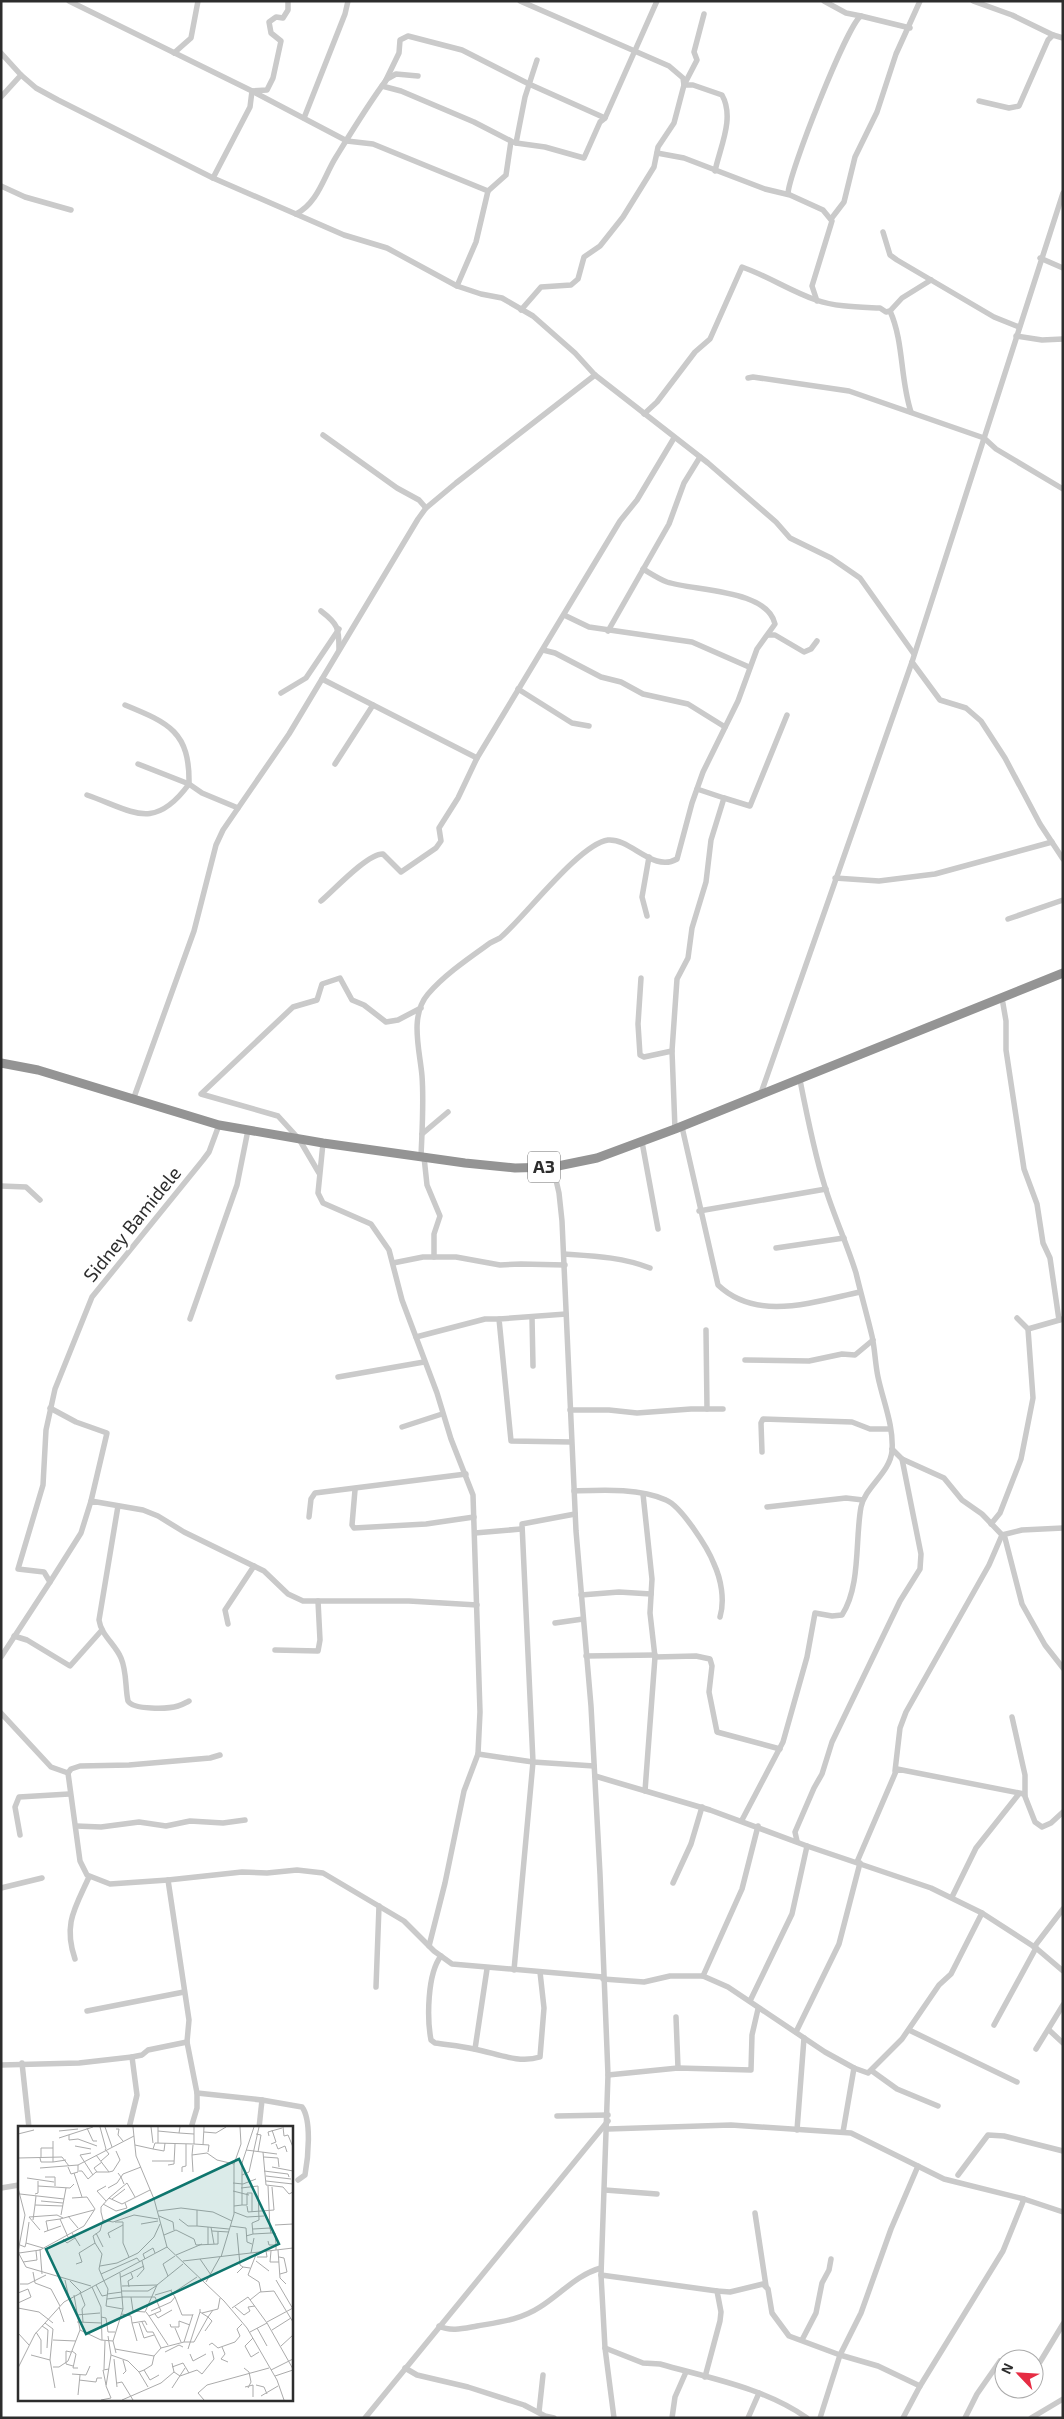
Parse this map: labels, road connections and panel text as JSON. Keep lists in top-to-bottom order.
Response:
{
  "streets": {
    "highway": ["A3"],
    "street": ["Sidney Bamidele"]
  },
  "crossings": [
    ["A3", "Sidney Bamidele"]
  ],
  "north": "top left"
}
